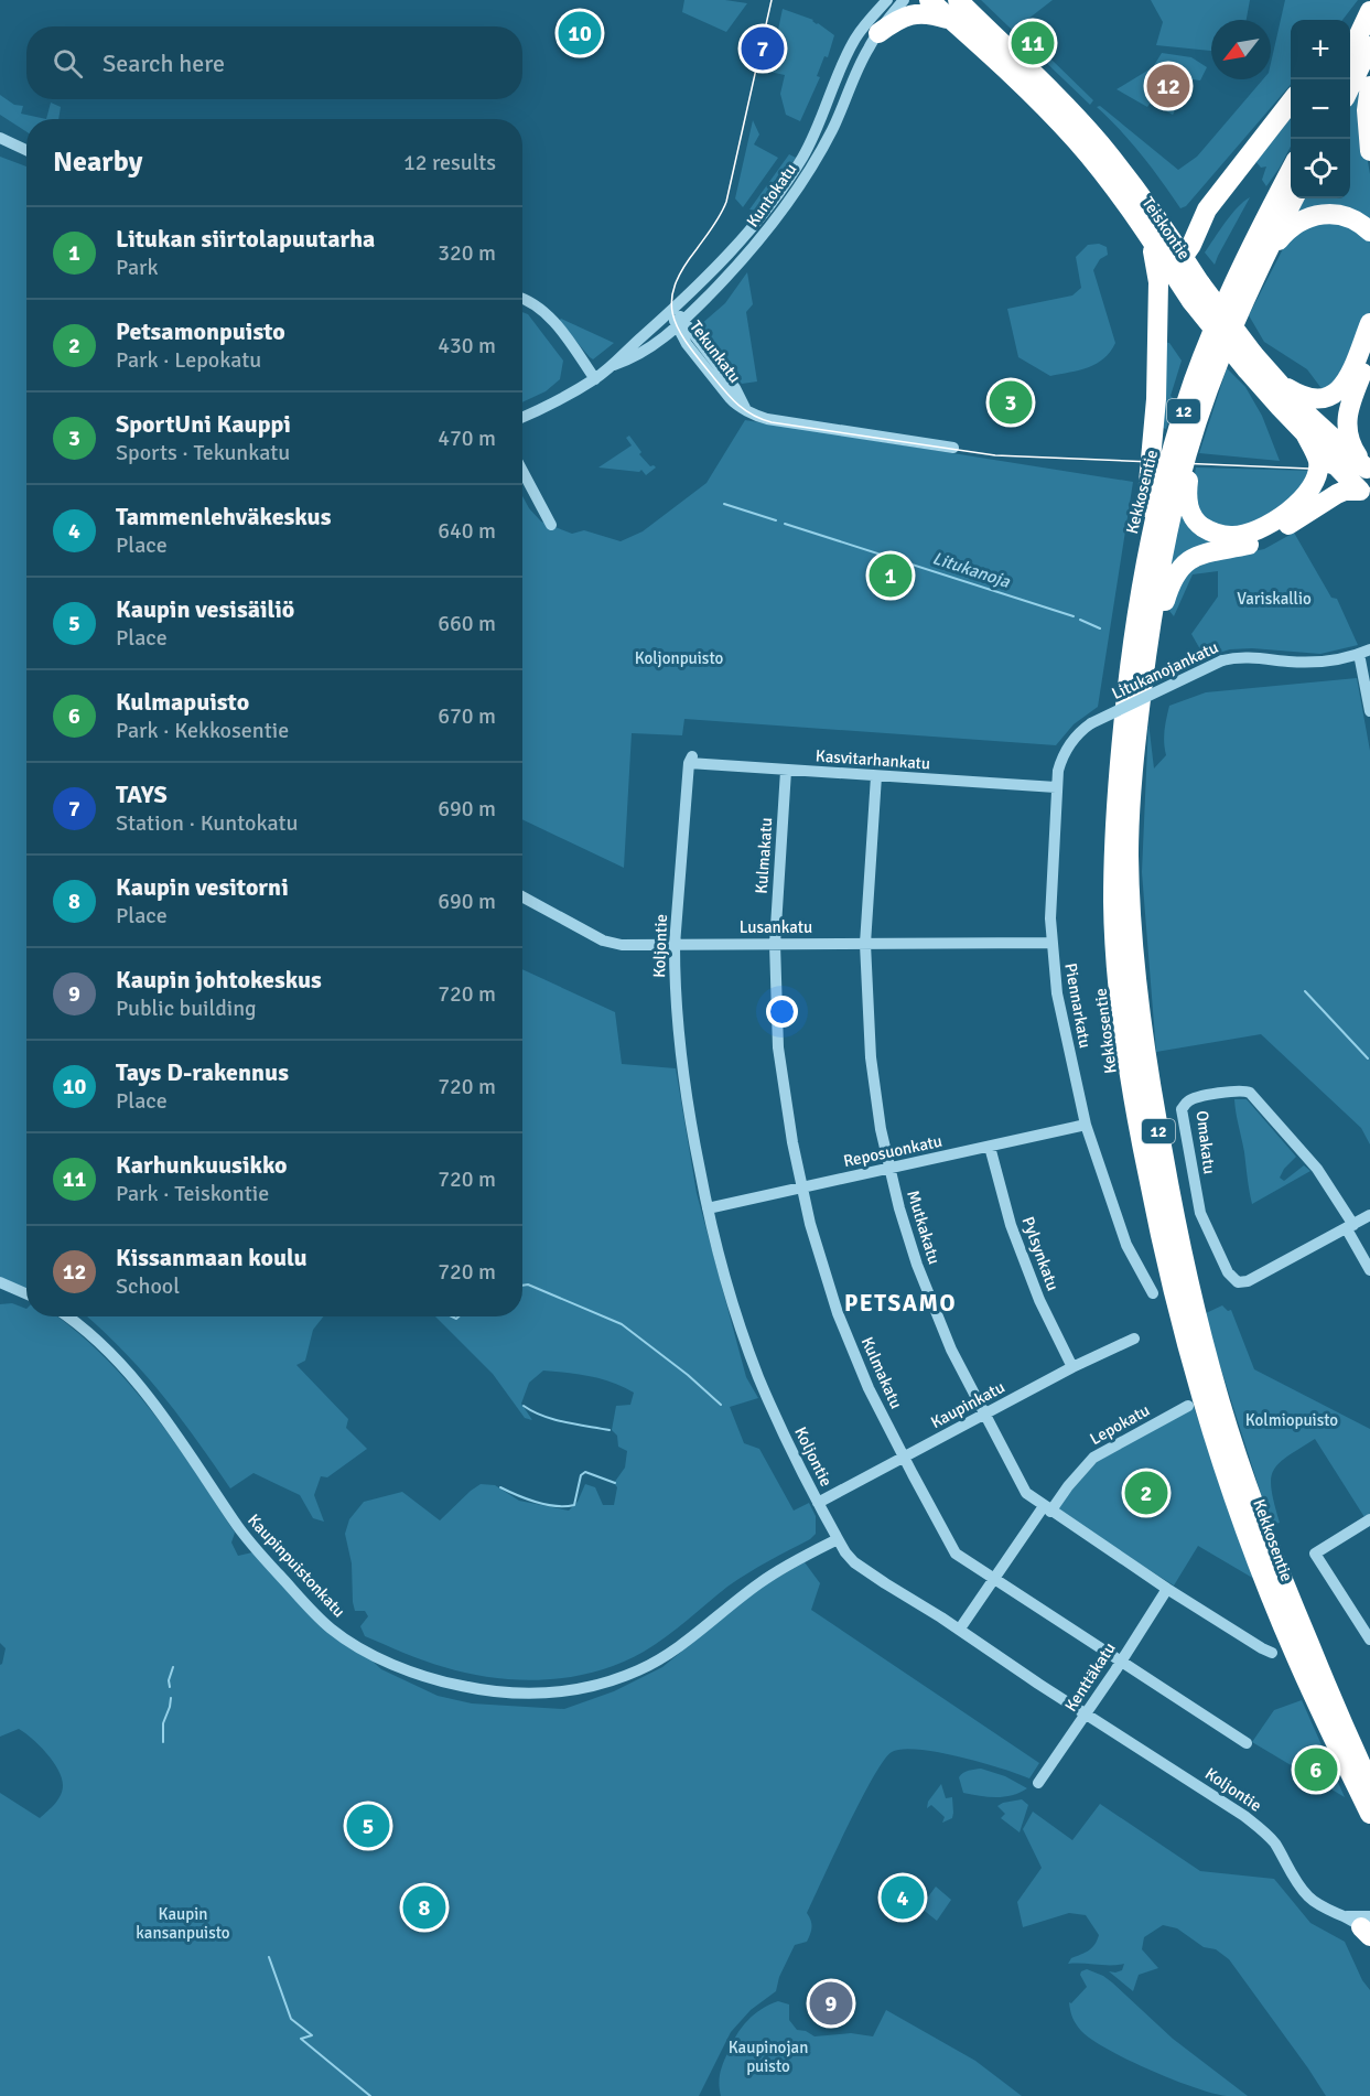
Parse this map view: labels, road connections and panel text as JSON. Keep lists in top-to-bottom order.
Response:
{
  "streets": {
    "highway": ["Teiskontie", "12", "Kekkosentie"],
    "street": [
      "Kuntokatu",
      "Tekunkatu",
      "Litukanojankatu",
      "Kasvitarhankatu",
      "Kulmakatu",
      "Lusankatu",
      "Koljontie",
      "Piennarkatu",
      "Omakatu",
      "Reposuonkatu",
      "Mutkakatu",
      "Pylsynkatu",
      "Kaupinkatu",
      "Lepokatu",
      "Kaupinpuistonkatu",
      "Kenttäkatu"
    ]
  },
  "crossings": [
    ["Kuntokatu", "Tekunkatu"],
    ["Teiskontie", "12"],
    ["Teiskontie", "Kekkosentie"],
    ["12", "Kekkosentie"],
    ["Litukanojankatu", "Kasvitarhankatu"],
    ["Litukanojankatu", "Piennarkatu"],
    ["Kasvitarhankatu", "Kulmakatu"],
    ["Kasvitarhankatu", "Koljontie"],
    ["Kasvitarhankatu", "Piennarkatu"],
    ["Kasvitarhankatu", "Mutkakatu"],
    ["Kulmakatu", "Lusankatu"],
    ["Kulmakatu", "Reposuonkatu"],
    ["Kulmakatu", "Kaupinkatu"],
    ["Kulmakatu", "Lepokatu"],
    ["Kulmakatu", "Kenttäkatu"],
    ["Lusankatu", "Koljontie"],
    ["Lusankatu", "Piennarkatu"],
    ["Lusankatu", "Mutkakatu"],
    ["Koljontie", "Reposuonkatu"],
    ["Koljontie", "Kaupinkatu"],
    ["Koljontie", "Lepokatu"],
    ["Koljontie", "Kaupinpuistonkatu"],
    ["Koljontie", "Kenttäkatu"],
    ["Piennarkatu", "Reposuonkatu"],
    ["Reposuonkatu", "Mutkakatu"],
    ["Reposuonkatu", "Pylsynkatu"],
    ["Mutkakatu", "Kaupinkatu"],
    ["Mutkakatu", "Lepokatu"],
    ["Mutkakatu", "Kenttäkatu"],
    ["Pylsynkatu", "Kaupinkatu"]
  ],
  "districts": ["PETSAMO"],
  "water": ["Litukanoja"],
  "parks": [
    "Variskallio",
    "Koljonpuisto",
    "Kolmiopuisto",
    "Kaupin kansanpuisto",
    "Kaupinojan puisto"
  ],
  "north": "bottom left",
  "page": {
    "pins": [
      "10",
      "11",
      "7",
      "12",
      "3",
      "1",
      "2",
      "6",
      "5",
      "4",
      "8",
      "9"
    ],
    "map_buttons": ["+", "−"],
    "search": "Search here",
    "heading": ["Nearby", "12 results"],
    "list": [
      {
        "mark": "1",
        "name": "Litukan siirtolapuutarha",
        "note": "Park",
        "value": "320 m"
      },
      {
        "mark": "2",
        "name": "Petsamonpuisto",
        "note": "Park · Lepokatu",
        "value": "430 m"
      },
      {
        "mark": "3",
        "name": "SportUni Kauppi",
        "note": "Sports · Tekunkatu",
        "value": "470 m"
      },
      {
        "mark": "4",
        "name": "Tammenlehväkeskus",
        "note": "Place",
        "value": "640 m"
      },
      {
        "mark": "5",
        "name": "Kaupin vesisäiliö",
        "note": "Place",
        "value": "660 m"
      },
      {
        "mark": "6",
        "name": "Kulmapuisto",
        "note": "Park · Kekkosentie",
        "value": "670 m"
      },
      {
        "mark": "7",
        "name": "TAYS",
        "note": "Station · Kuntokatu",
        "value": "690 m"
      },
      {
        "mark": "8",
        "name": "Kaupin vesitorni",
        "note": "Place",
        "value": "690 m"
      },
      {
        "mark": "9",
        "name": "Kaupin johtokeskus",
        "note": "Public building",
        "value": "720 m"
      },
      {
        "mark": "10",
        "name": "Tays D-rakennus",
        "note": "Place",
        "value": "720 m"
      },
      {
        "mark": "11",
        "name": "Karhunkuusikko",
        "note": "Park · Teiskontie",
        "value": "720 m"
      },
      {
        "mark": "12",
        "name": "Kissanmaan koulu",
        "note": "School",
        "value": "720 m"
      }
    ]
  }
}
